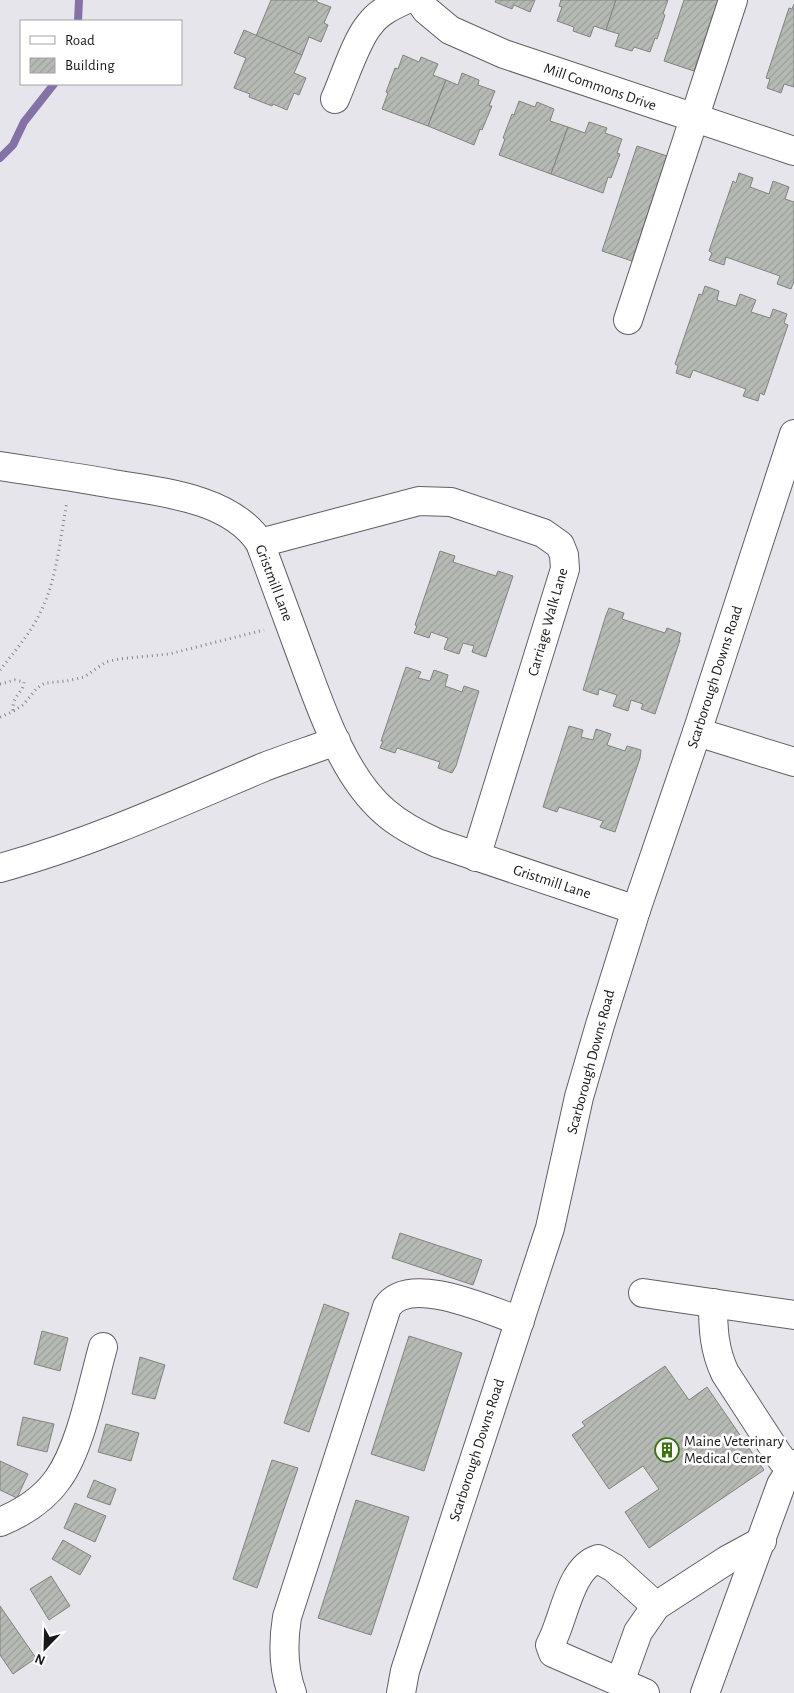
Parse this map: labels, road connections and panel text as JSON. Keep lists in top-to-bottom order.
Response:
{
  "streets": {
    "street": [
      "Mill Commons Drive",
      "Gristmill Lane",
      "Carriage Walk Lane",
      "Scarborough Downs Road"
    ]
  },
  "crossings": [
    ["Gristmill Lane", "Carriage Walk Lane"],
    ["Gristmill Lane", "Scarborough Downs Road"]
  ],
  "places": {
    "building": ["Maine Veterinary Medical Center"]
  },
  "legend": ["Road", "Building"],
  "north": "bottom left"
}
